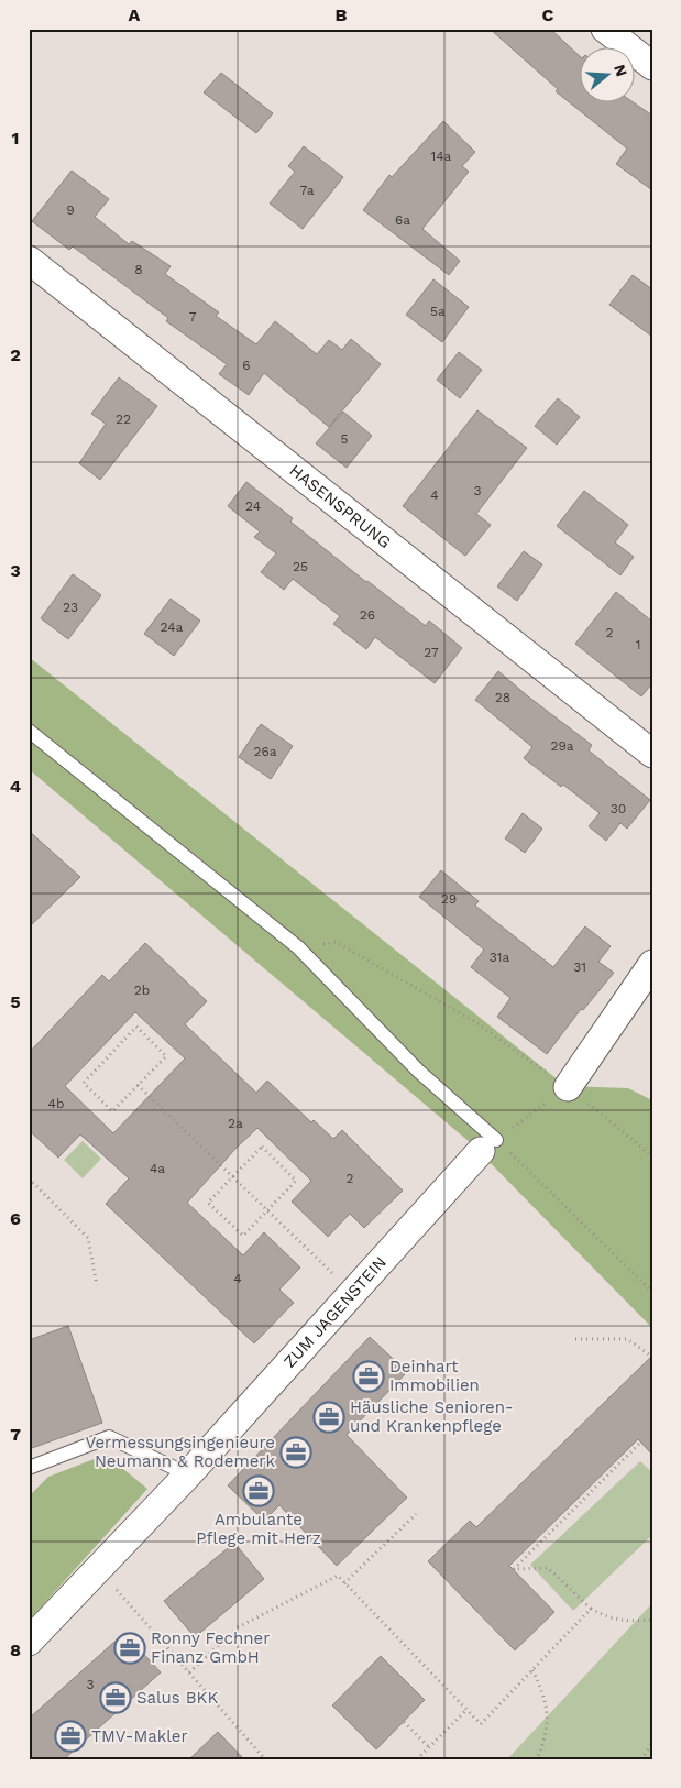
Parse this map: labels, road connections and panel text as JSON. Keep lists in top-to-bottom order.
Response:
{
  "streets": {
    "street": ["HASENSPRUNG", "ZUM JAGENSTEIN"]
  },
  "places": {
    "office": [
      "Deinhart Immobilien",
      "Häusliche Senioren- und Krankenpflege",
      "Vermessungsingenieure Neumann & Rodemerk",
      "Ambulante Pflege mit Herz",
      "Ronny Fechner Finanz GmbH",
      "Salus BKK",
      "TMV-Makler"
    ]
  },
  "house_numbers": [
    "14a",
    "7a",
    "9",
    "6a",
    "8",
    "5a",
    "7",
    "6",
    "22",
    "5",
    "3",
    "4",
    "24",
    "25",
    "23",
    "26",
    "24a",
    "2",
    "1",
    "27",
    "28",
    "29a",
    "26a",
    "30",
    "29",
    "31a",
    "31",
    "2b",
    "4b",
    "2a",
    "4a",
    "2",
    "4",
    "3"
  ],
  "north": "right",
  "grid": {
    "columns": ["A", "B", "C"],
    "rows": [
      "1",
      "2",
      "3",
      "4",
      "5",
      "6",
      "7",
      "8"
    ]
  }
}
